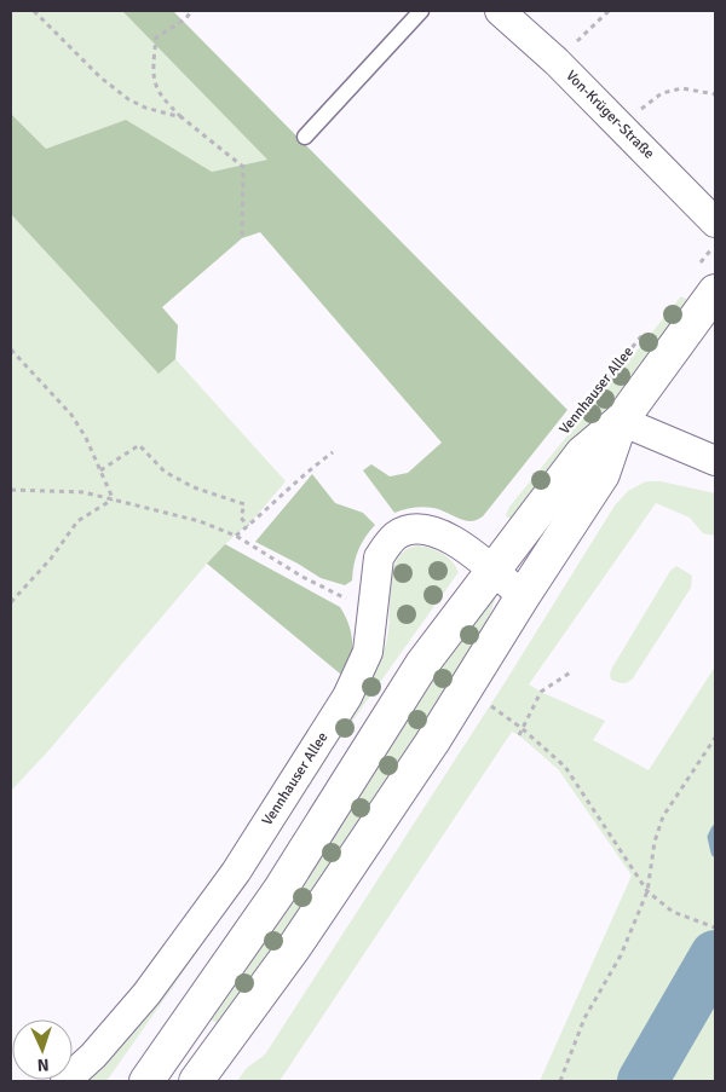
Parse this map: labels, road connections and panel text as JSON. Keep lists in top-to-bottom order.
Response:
{
  "streets": {
    "main road": ["Vennhauser Allee"],
    "street": ["Von-Krüger-Straße"]
  },
  "north": "bottom"
}
